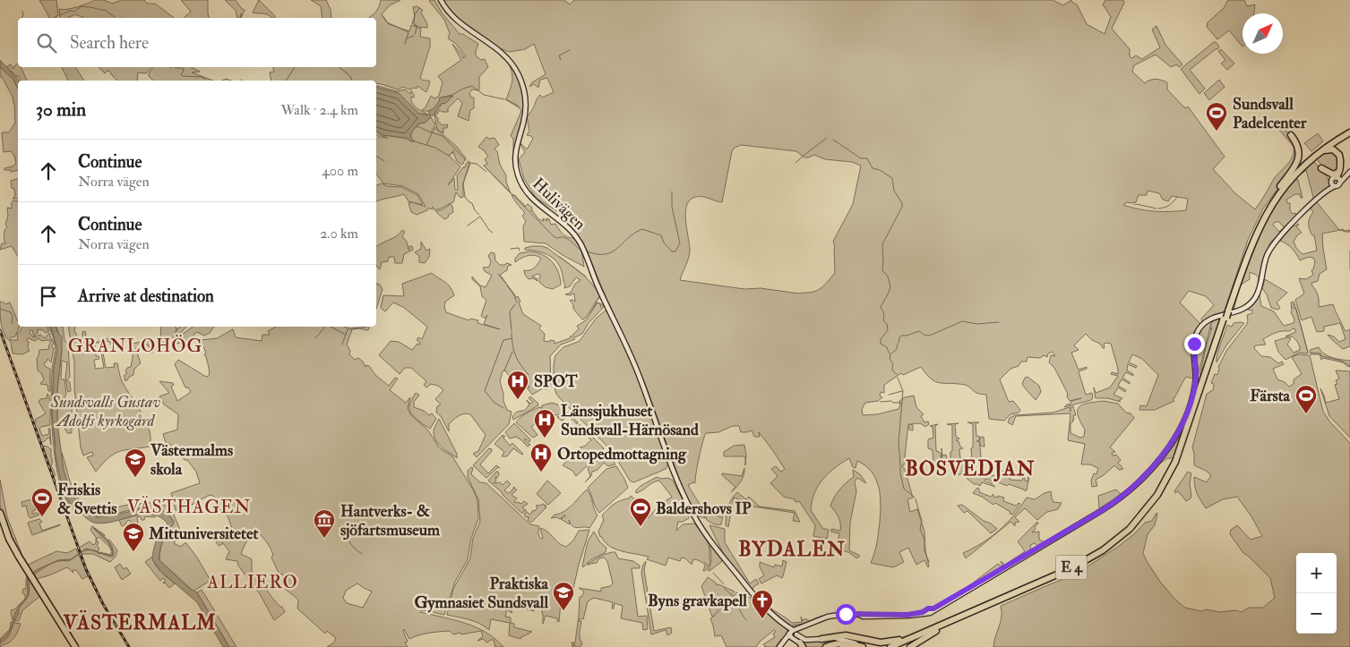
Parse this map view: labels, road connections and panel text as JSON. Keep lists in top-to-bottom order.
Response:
{
  "streets": {
    "highway": ["E 4"],
    "main road": ["Hulivägen"]
  },
  "districts": [
    "GRANLOHÖG",
    "BOSVEDJAN",
    "VÄSTHAGEN",
    "BYDALEN",
    "ALLIERO",
    "VÄSTERMALM"
  ],
  "parks": ["Sundsvalls Gustav Adolfs kyrkogård"],
  "places": {
    "sports": [
      "Sundsvall Padelcenter",
      "Färsta",
      "Friskis & Svettis",
      "Baldershovs IP"
    ],
    "hospital": ["SPOT", "Länssjukhuset Sundsvall-Härnösand", "Ortopedmottagning"],
    "school or university": ["Västermalms skola", "Mittuniversitetet", "Praktiska Gymnasiet Sundsvall"],
    "museum": ["Hantverks- & sjöfartsmuseum"],
    "church": ["Byns gravkapell"]
  },
  "north": "top right",
  "page": {
    "search": "Search here",
    "heading": ["30 min", "Walk · 2.4 km"],
    "list": [
      ["Continue", "Norra vägen", "400 m"],
      ["Continue", "Norra vägen", "2.0 km"],
      "Arrive at destination"
    ],
    "map_buttons": ["+", "−"]
  }
}
